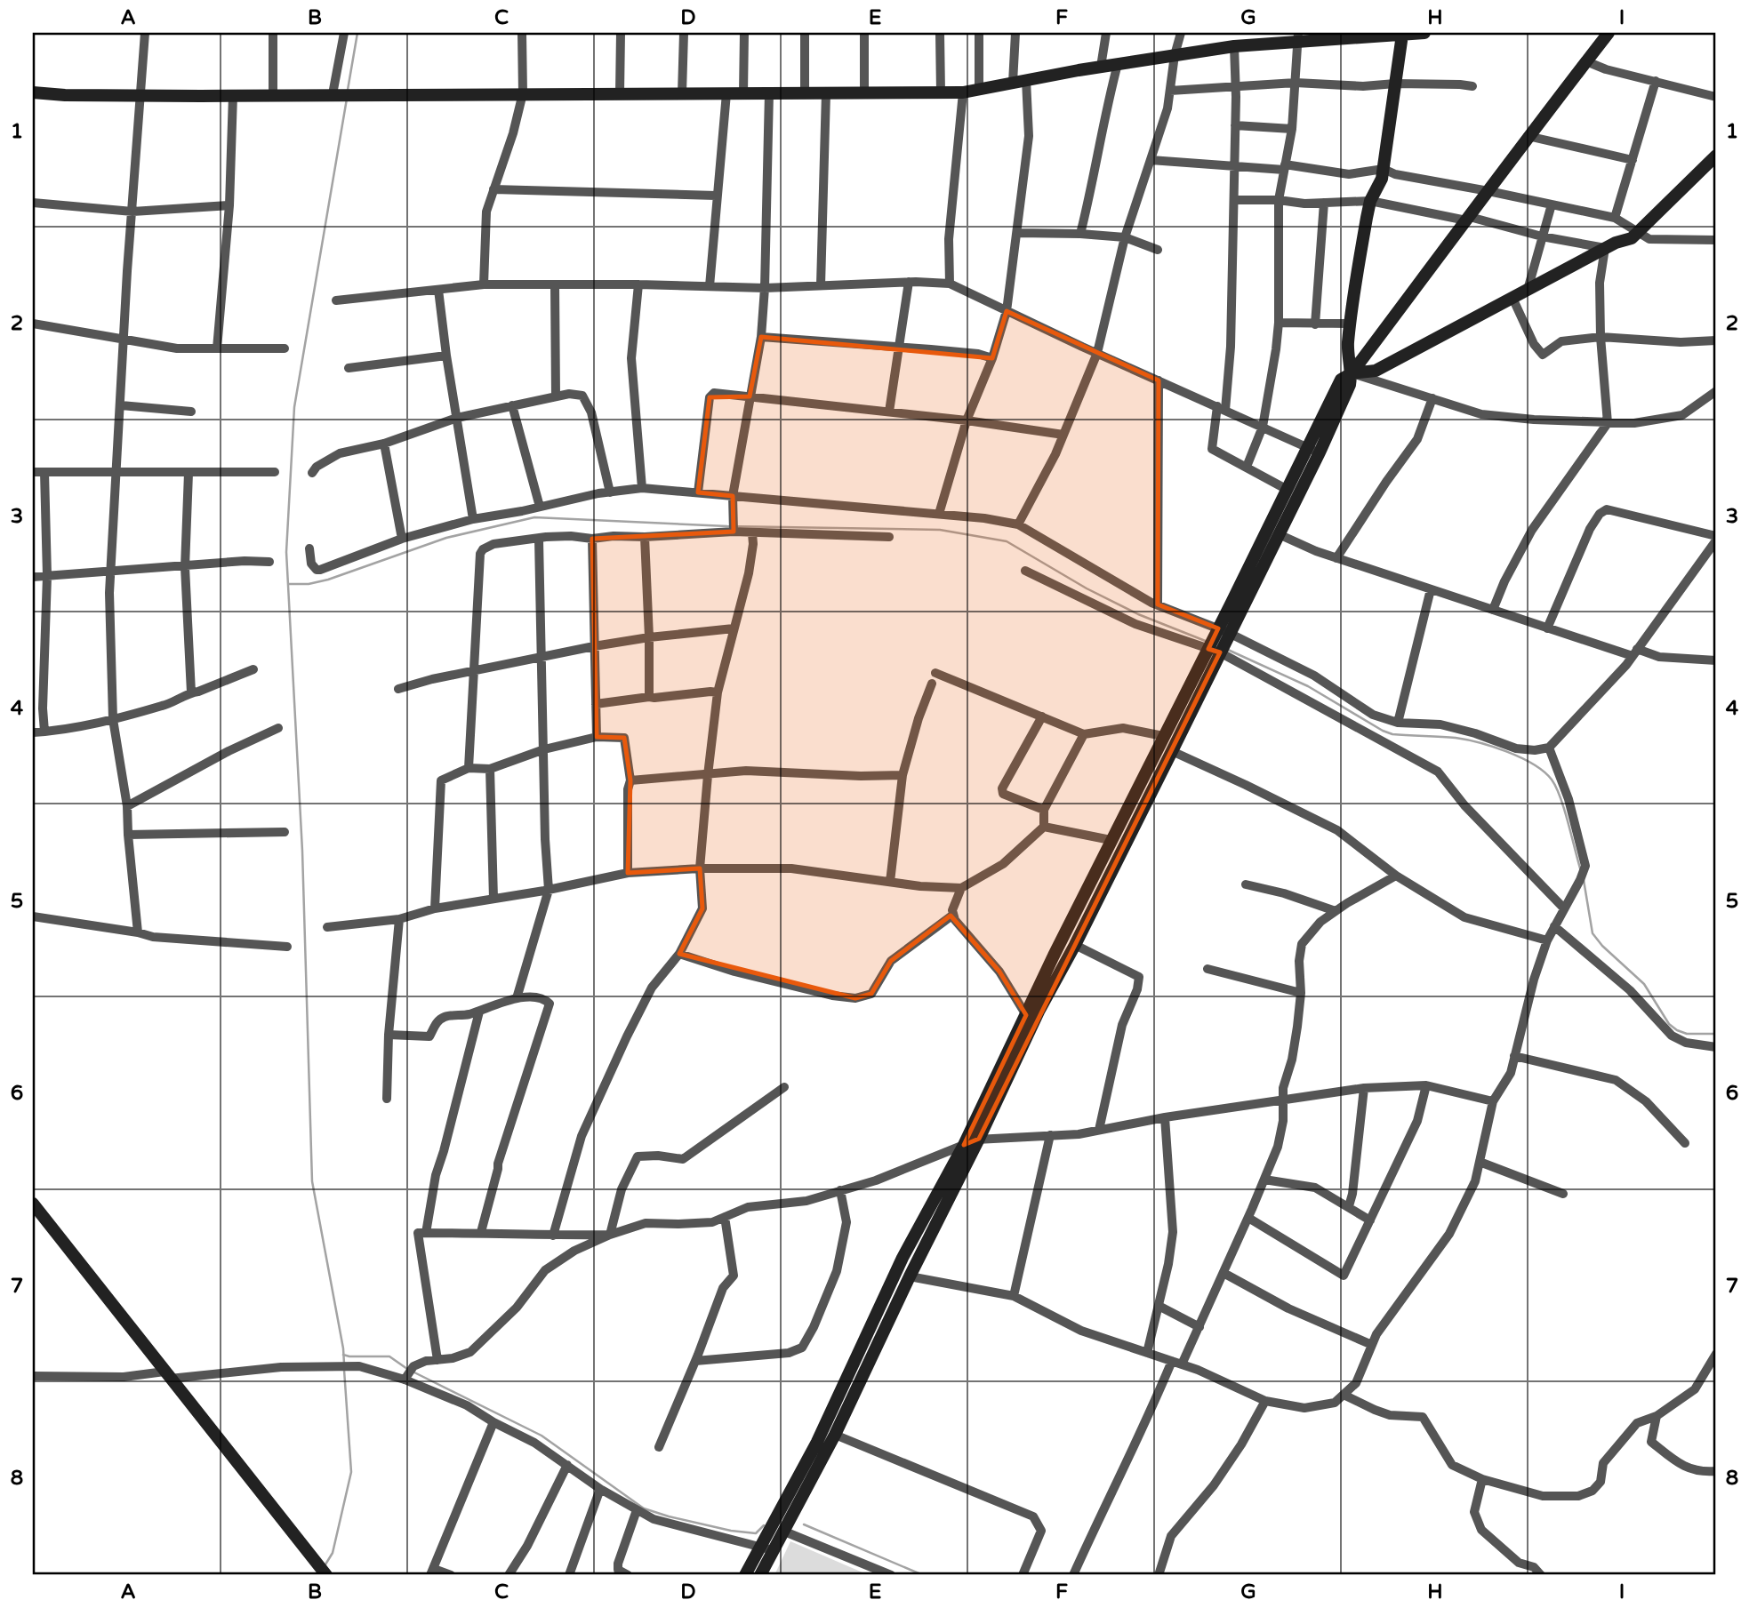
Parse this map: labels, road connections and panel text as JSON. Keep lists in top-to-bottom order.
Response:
{
  "grid": {
    "columns": [
      "A",
      "B",
      "C",
      "D",
      "E",
      "F",
      "G",
      "H",
      "I"
    ],
    "rows": [
      "1",
      "2",
      "3",
      "4",
      "5",
      "6",
      "7",
      "8"
    ]
  }
}
